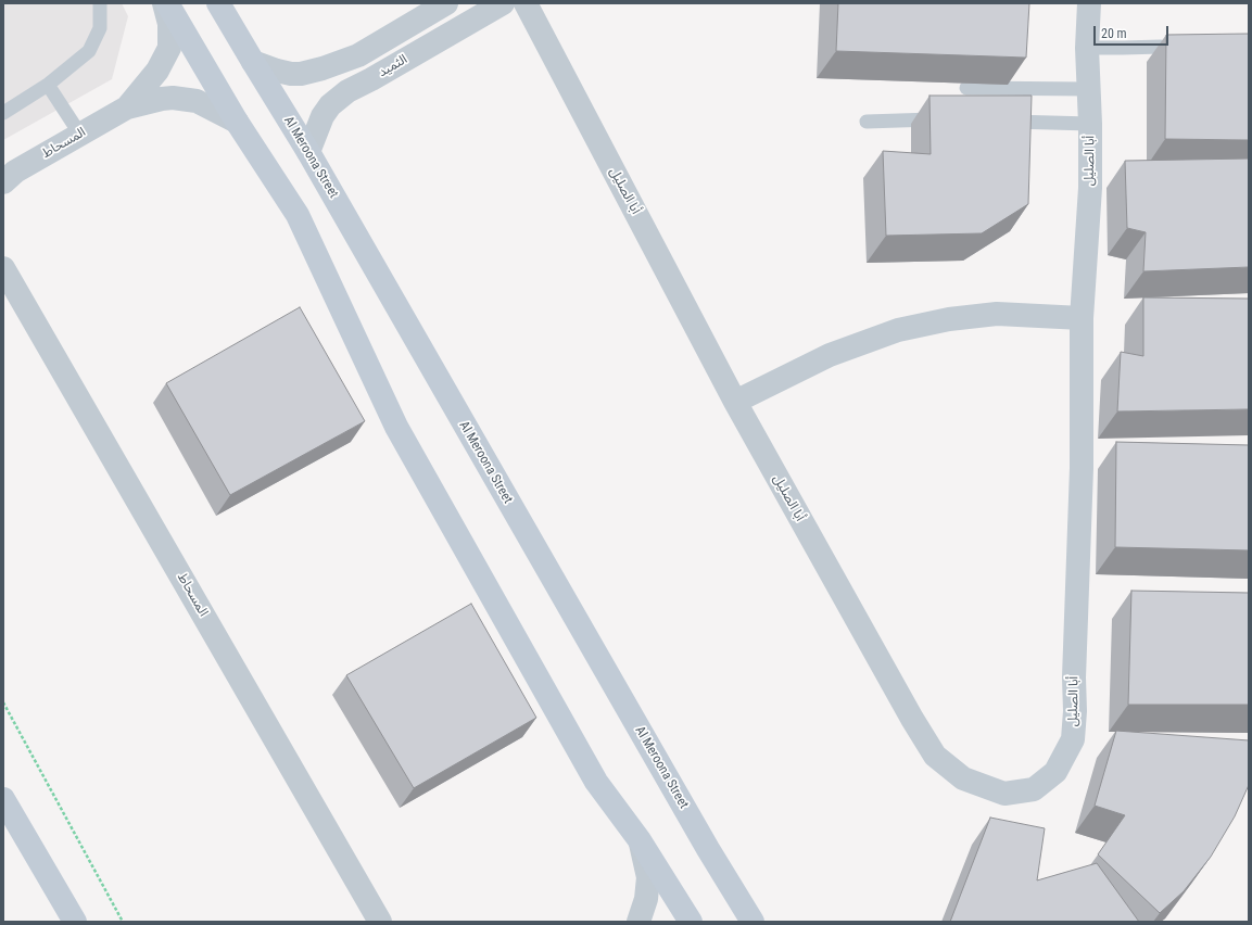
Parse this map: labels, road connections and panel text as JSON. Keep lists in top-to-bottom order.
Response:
{
  "streets": {
    "street": [
      "الثميد",
      "المسحاط",
      "Al Meroona Street",
      "أبا الصليل"
    ]
  },
  "crossings": [
    ["الثميد", "Al Meroona Street"]
  ],
  "scale_bar": "20 m"
}
